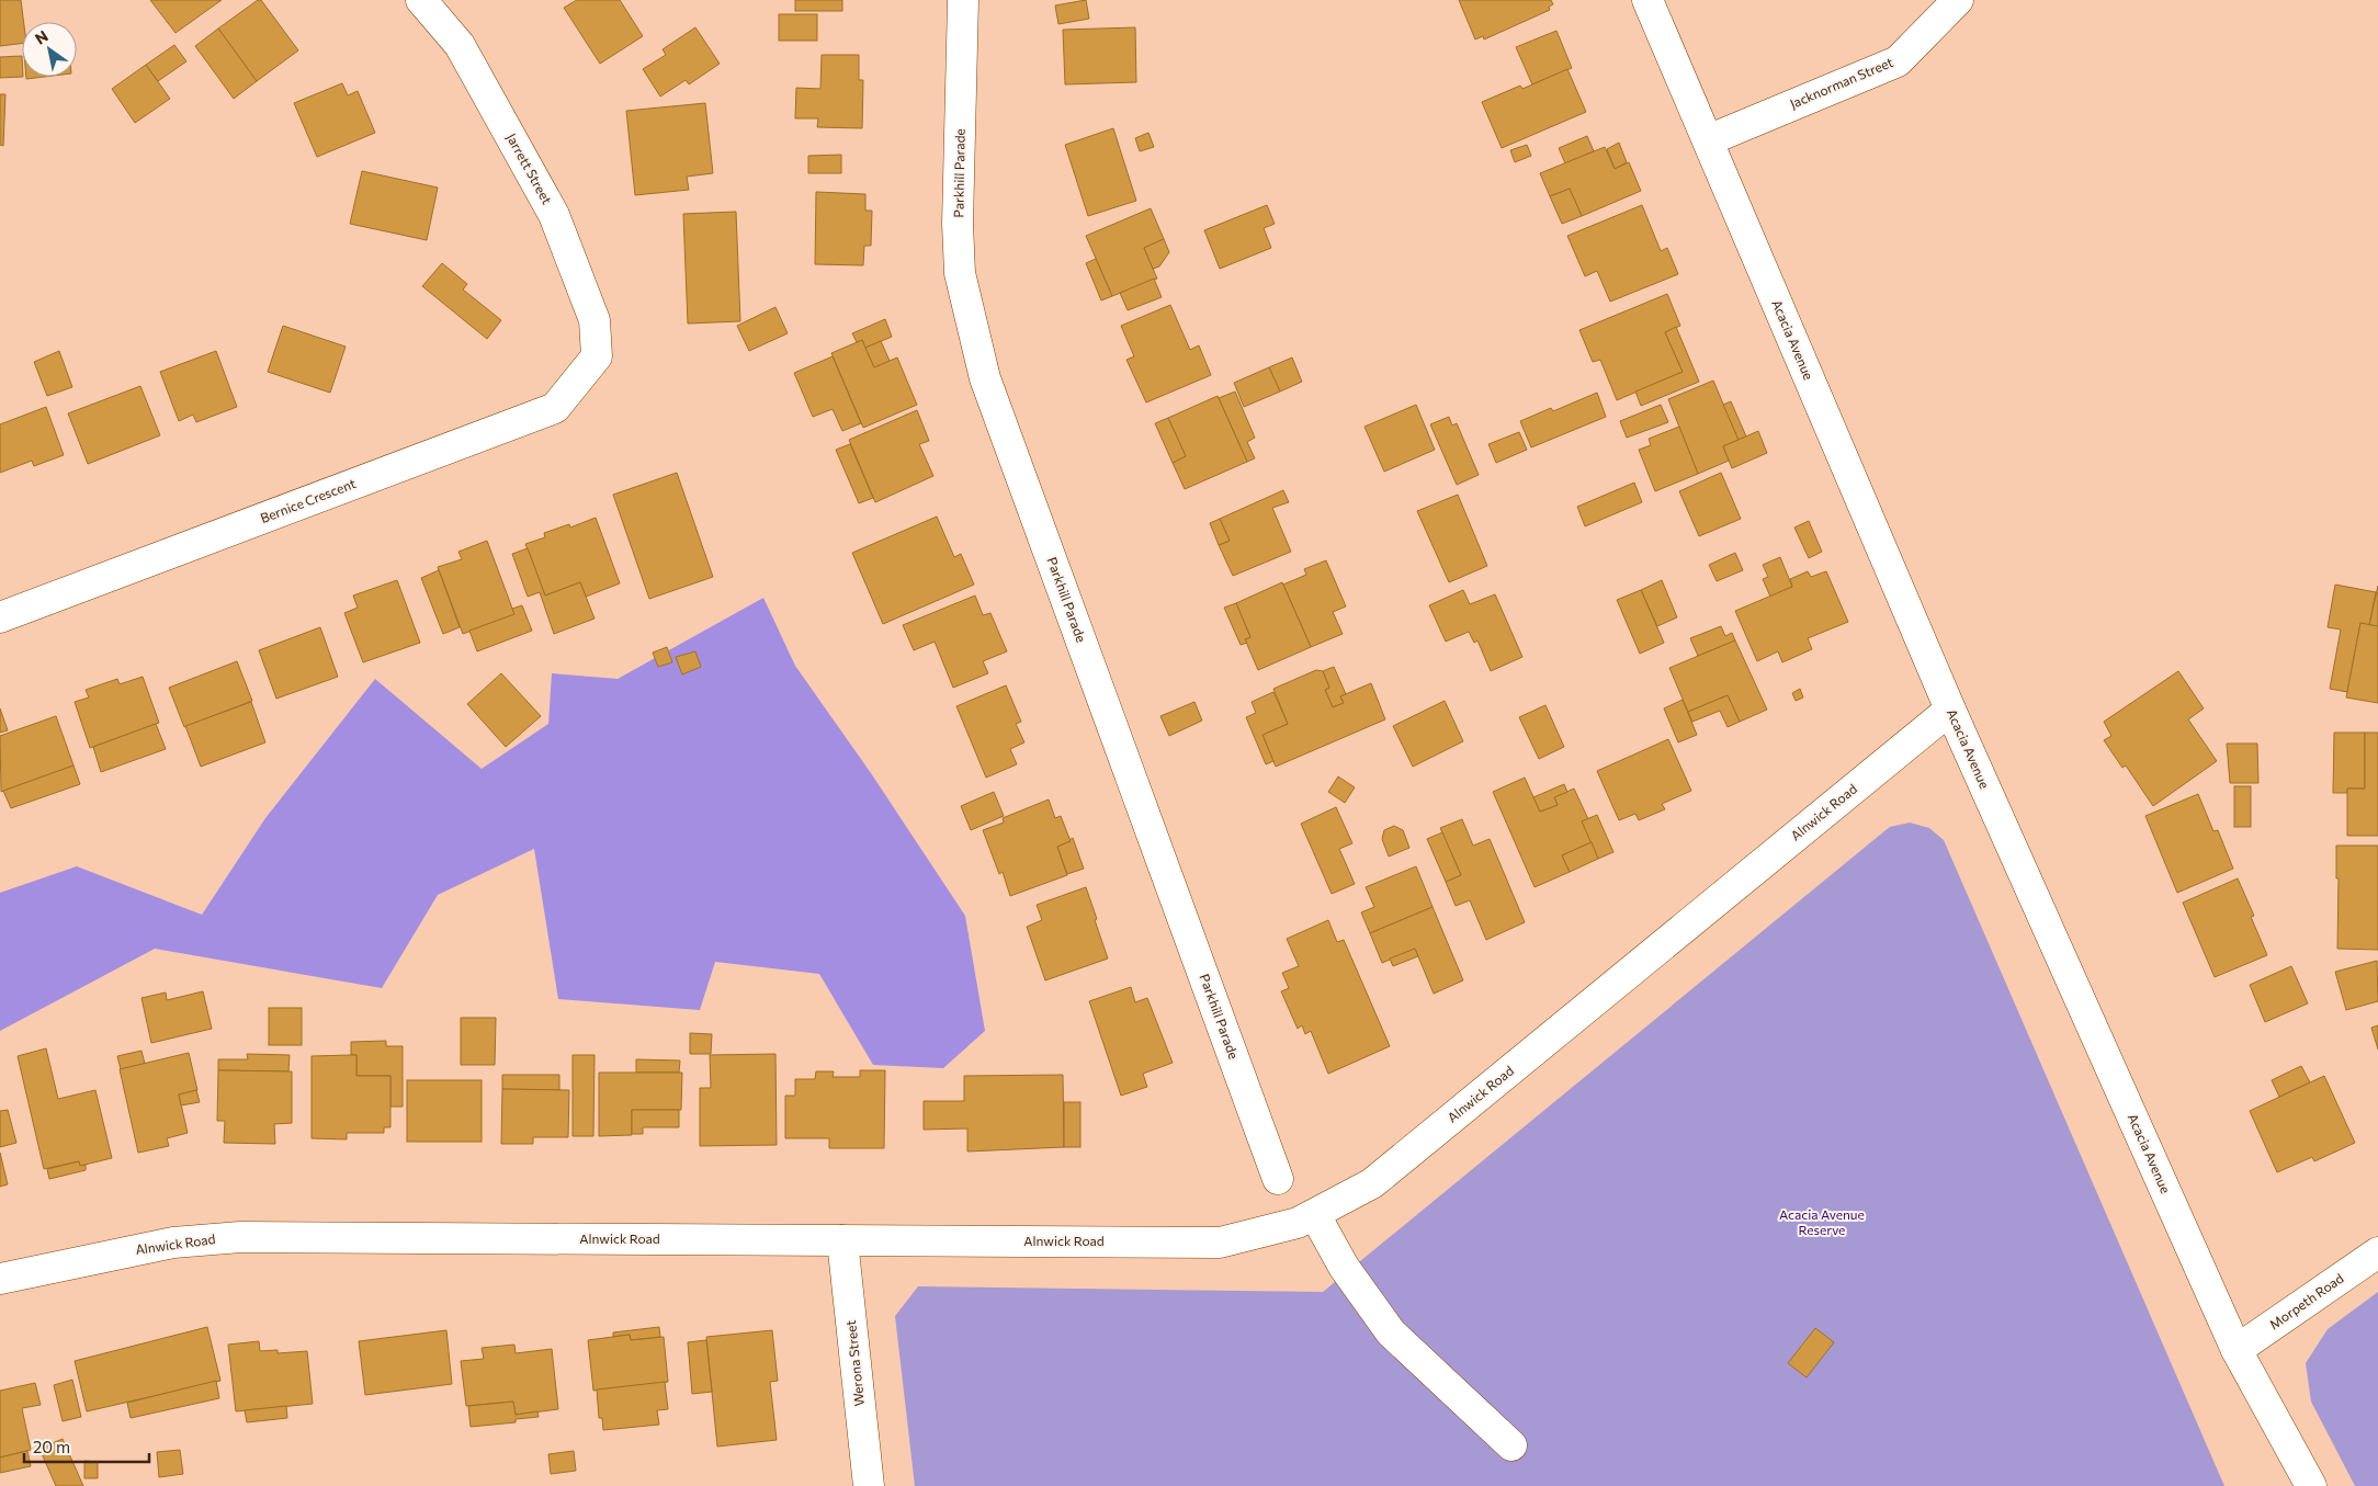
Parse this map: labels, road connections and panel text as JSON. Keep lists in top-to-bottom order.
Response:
{
  "streets": {
    "street": [
      "Jacknorman Street",
      "Jarrett Street",
      "Parkhill Parade",
      "Acacia Avenue",
      "Bernice Crescent",
      "Alnwick Road",
      "Morpeth Road",
      "Werona Street"
    ]
  },
  "crossings": [
    ["Jacknorman Street", "Acacia Avenue"],
    ["Jarrett Street", "Bernice Crescent"],
    ["Acacia Avenue", "Alnwick Road"],
    ["Acacia Avenue", "Morpeth Road"],
    ["Alnwick Road", "Werona Street"]
  ],
  "parks": ["Acacia Avenue Reserve"],
  "scale_bar": "20 m",
  "north": "top left"
}
